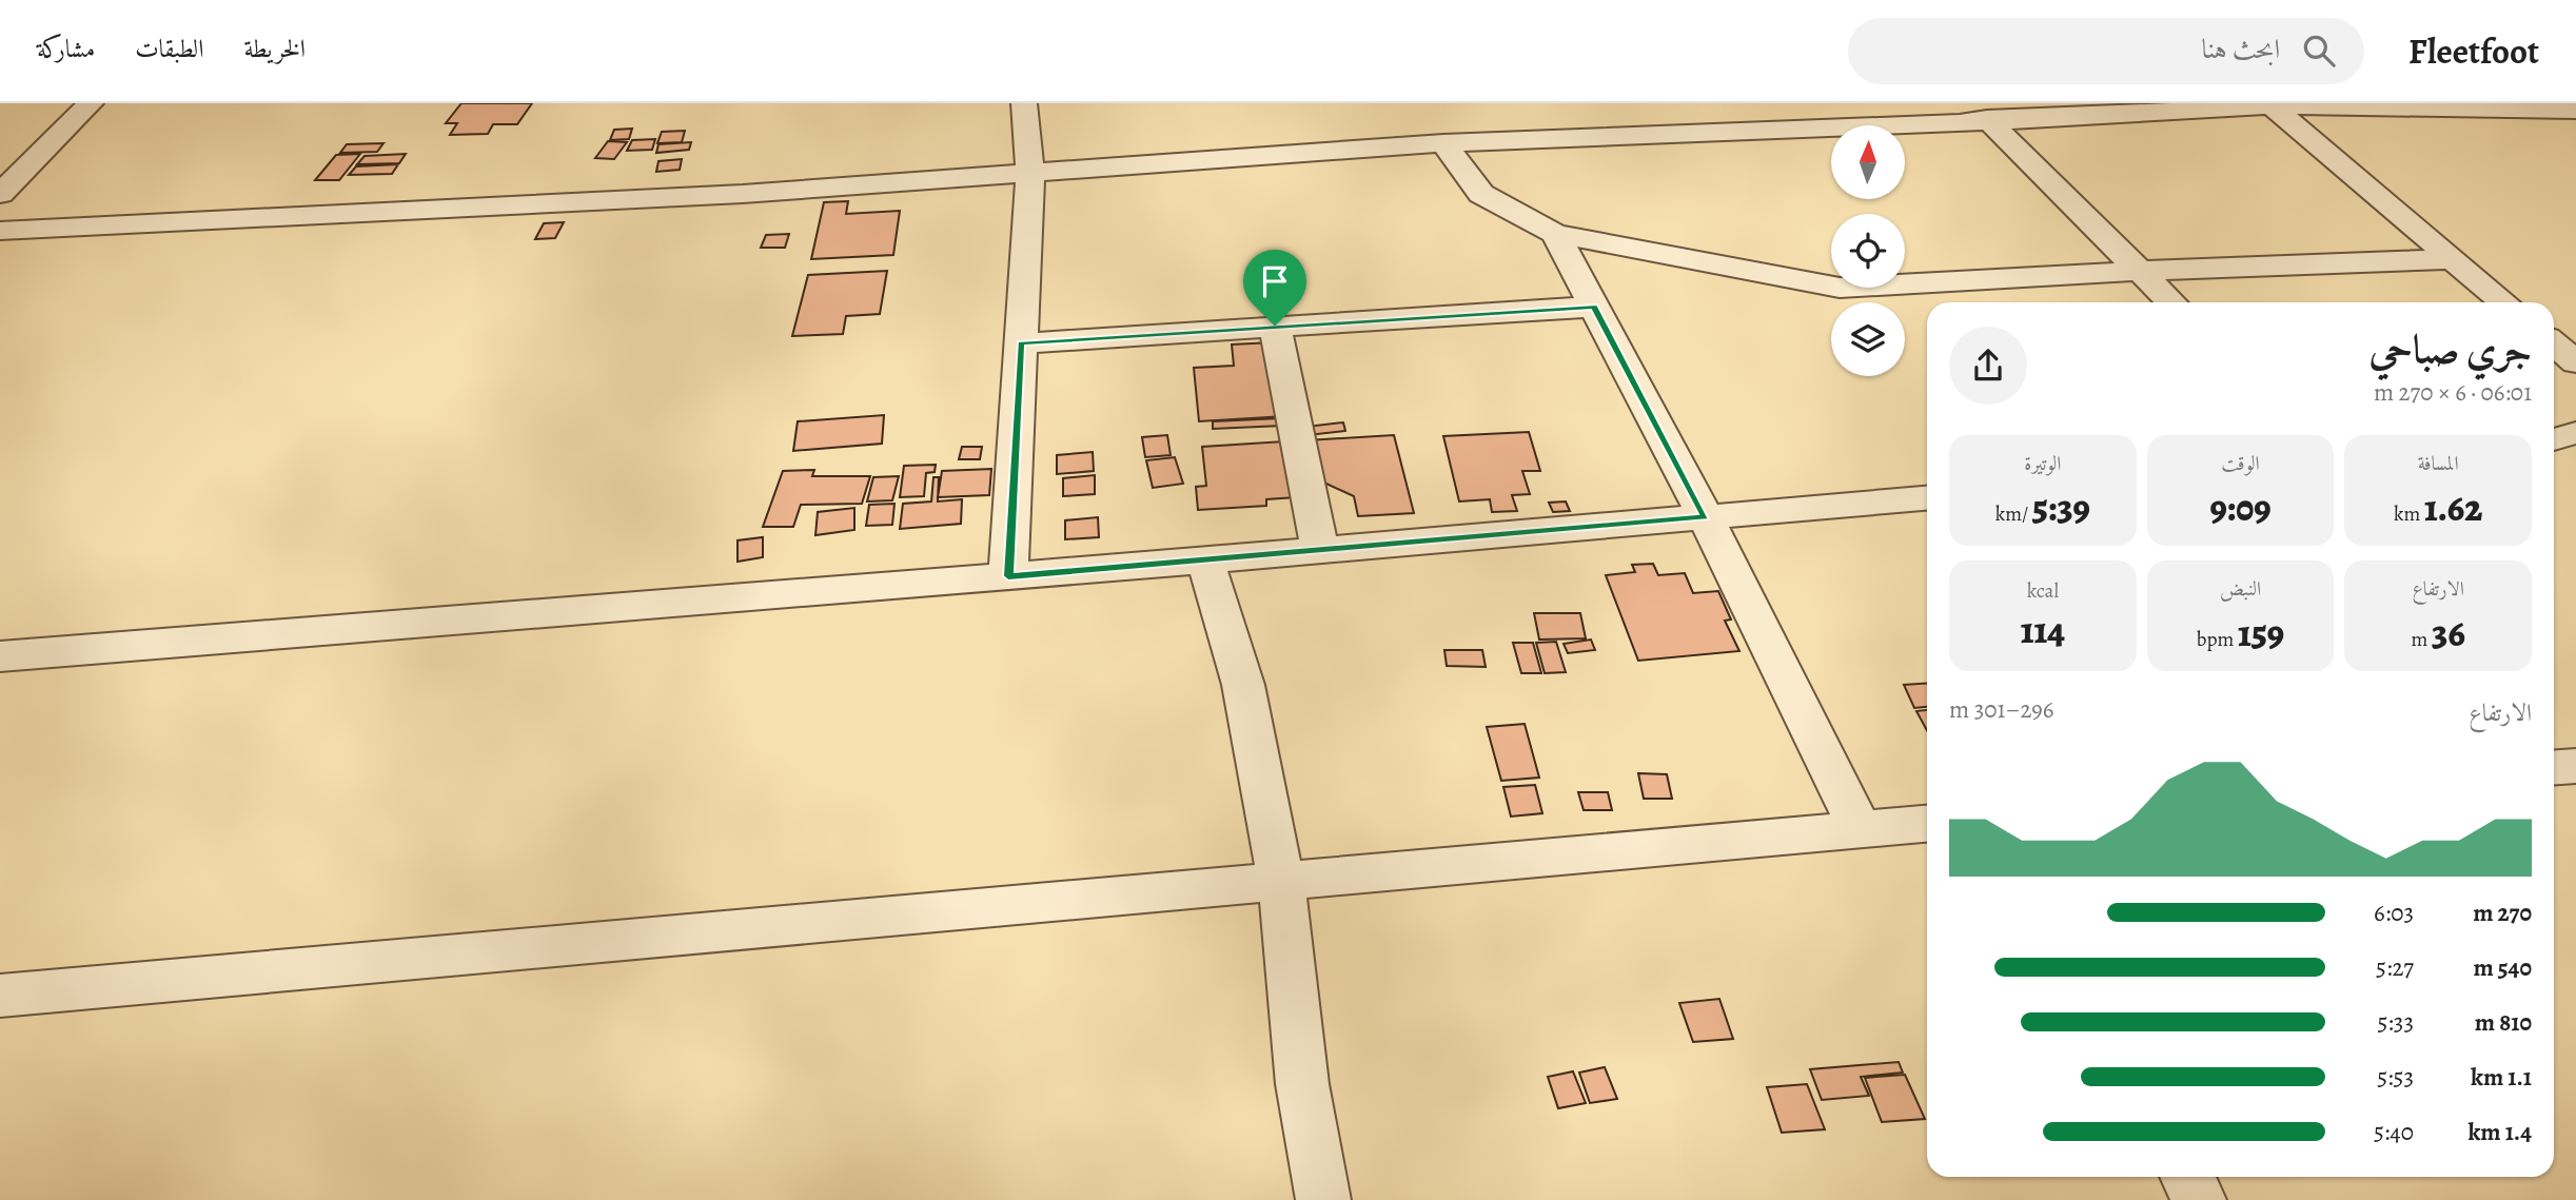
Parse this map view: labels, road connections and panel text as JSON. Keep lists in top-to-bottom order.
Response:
{
  "north": "top",
  "page": {
    "header": "Fleetfoot",
    "search": "ابحث هنا",
    "nav": ["الخريطة", "الطبقات", "مشاركة"],
    "heading": ["جري صباحي", "06:01 · 6 × 270 m"],
    "stats": [
      ["المسافة", "1.62 km"],
      ["الوقت", "9:09"],
      ["الوتيرة", "5:39 /km"],
      ["الارتفاع", "36 m"],
      ["النبض", "159 bpm"],
      ["kcal", "114"]
    ],
    "chart": ["الارتفاع", "296–301 m"],
    "list": [
      {
        "name": "270 m",
        "note": "6:03"
      },
      {
        "name": "540 m",
        "note": "5:27"
      },
      {
        "name": "810 m",
        "note": "5:33"
      },
      {
        "name": "1.1 km",
        "note": "5:53"
      },
      {
        "name": "1.4 km",
        "note": "5:40"
      }
    ]
  }
}
